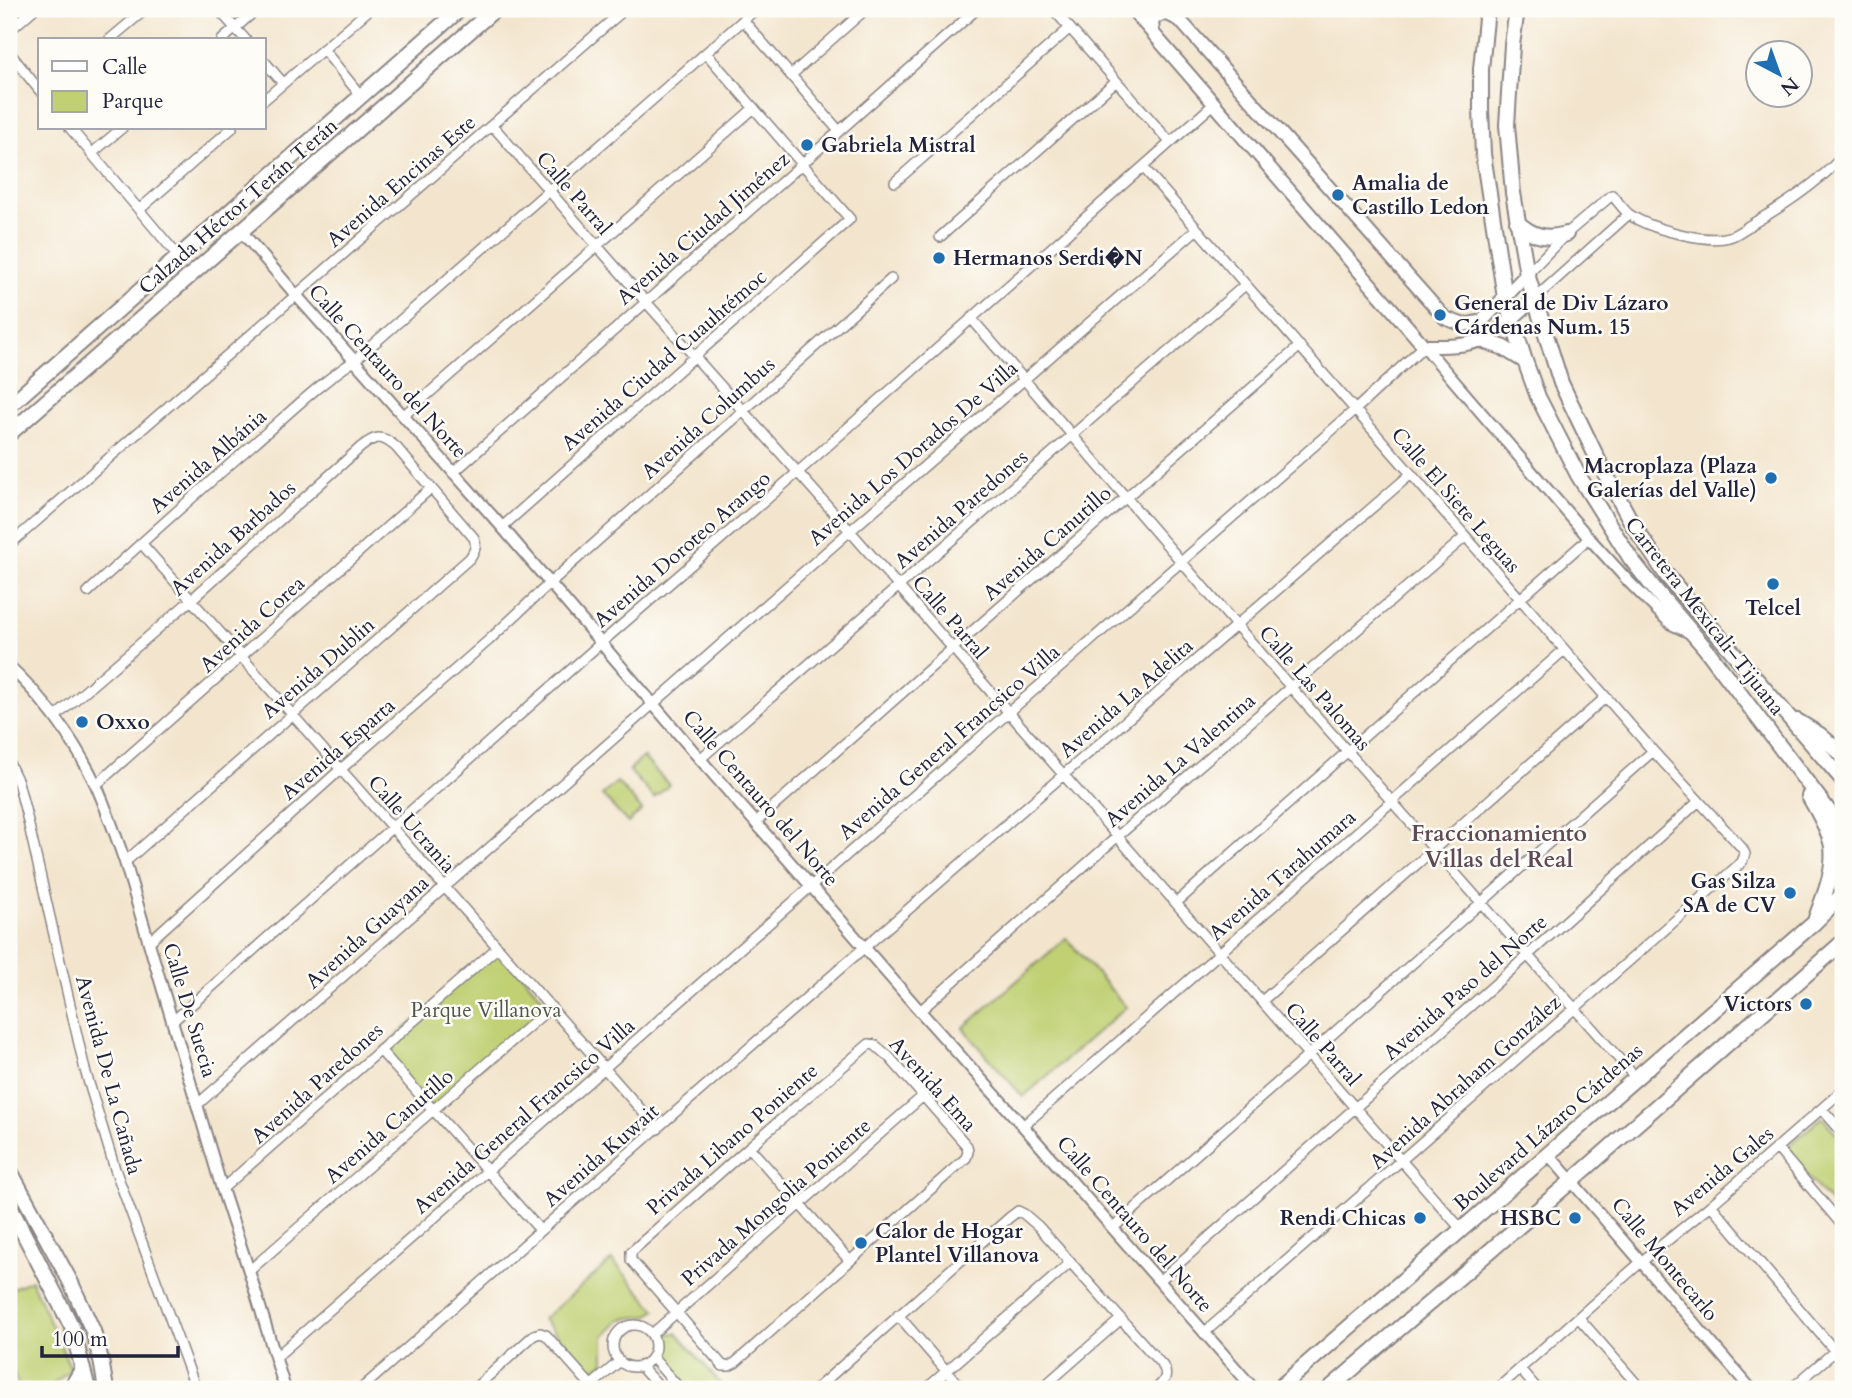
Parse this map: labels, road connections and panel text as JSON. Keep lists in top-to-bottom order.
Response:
{
  "streets": {
    "main road": ["Calzada Héctor Terán Terán", "Carretera Mexicali–Tijuana", "Boulevard Lázaro Cárdenas"],
    "street": [
      "Avenida Encinas Este",
      "Calle Parral",
      "Avenida Ciudad Jiménez",
      "Avenida Ciudad Cuauhtémoc",
      "Calle Centauro del Norte",
      "Avenida Columbus",
      "Avenida Los Dorados De Villa",
      "Avenida Albánia",
      "Calle El Siete Leguas",
      "Avenida Paredones",
      "Avenida Barbados",
      "Avenida Canutillo",
      "Avenida Doroteo Arango",
      "Avenida Corea",
      "Avenida Dublin",
      "Calle Las Palomas",
      "Avenida La Adelita",
      "Avenida General Francsico Villa",
      "Avenida Esparta",
      "Avenida La Valentina",
      "Calle Ucrania",
      "Avenida Tarahumara",
      "Avenida Guayana",
      "Avenida Paso del Norte",
      "Calle De Suecia",
      "Avenida De La Cañada",
      "Avenida Abraham González",
      "Avenida Ema",
      "Privada Libano Poniente",
      "Avenida Kuwait",
      "Avenida Gales",
      "Privada Mongolia Poniente",
      "Calle Montecarlo"
    ]
  },
  "crossings": [
    ["Avenida Encinas Este", "Calle Parral"],
    ["Avenida Encinas Este", "Calle Centauro del Norte"],
    ["Calle Parral", "Avenida Ciudad Jiménez"],
    ["Calle Parral", "Avenida Ciudad Cuauhtémoc"],
    ["Calle Parral", "Avenida Columbus"],
    ["Calle Parral", "Avenida Los Dorados De Villa"],
    ["Calle Parral", "Avenida Albánia"],
    ["Calle Parral", "Avenida Paredones"],
    ["Calle Parral", "Avenida Canutillo"],
    ["Calle Parral", "Avenida Doroteo Arango"],
    ["Calle Parral", "Avenida La Adelita"],
    ["Calle Parral", "Avenida General Francsico Villa"],
    ["Calle Parral", "Avenida La Valentina"],
    ["Calle Parral", "Avenida Tarahumara"],
    ["Calle Parral", "Avenida Paso del Norte"],
    ["Calle Parral", "Avenida Abraham González"],
    ["Calle Parral", "Boulevard Lázaro Cárdenas"],
    ["Calzada Héctor Terán Terán", "Calle Centauro del Norte"],
    ["Avenida Ciudad Jiménez", "Avenida Ciudad Cuauhtémoc"],
    ["Avenida Ciudad Jiménez", "Calle Centauro del Norte"],
    ["Avenida Ciudad Cuauhtémoc", "Calle Centauro del Norte"],
    ["Calle Centauro del Norte", "Avenida Columbus"],
    ["Calle Centauro del Norte", "Avenida Los Dorados De Villa"],
    ["Calle Centauro del Norte", "Avenida Albánia"],
    ["Calle Centauro del Norte", "Avenida Paredones"],
    ["Calle Centauro del Norte", "Avenida Canutillo"],
    ["Calle Centauro del Norte", "Avenida Doroteo Arango"],
    ["Calle Centauro del Norte", "Avenida La Adelita"],
    ["Calle Centauro del Norte", "Avenida General Francsico Villa"],
    ["Calle Centauro del Norte", "Avenida Esparta"],
    ["Calle Centauro del Norte", "Avenida La Valentina"],
    ["Calle Centauro del Norte", "Avenida Tarahumara"],
    ["Calle Centauro del Norte", "Avenida Guayana"],
    ["Calle Centauro del Norte", "Avenida Paso del Norte"],
    ["Calle Centauro del Norte", "Avenida Abraham González"],
    ["Calle Centauro del Norte", "Avenida Kuwait"],
    ["Avenida Columbus", "Avenida Esparta"],
    ["Avenida Los Dorados De Villa", "Calle El Siete Leguas"],
    ["Avenida Los Dorados De Villa", "Calle Las Palomas"],
    ["Avenida Los Dorados De Villa", "Avenida Guayana"],
    ["Avenida Albánia", "Calle Ucrania"],
    ["Calle El Siete Leguas", "Avenida Paredones"],
    ["Calle El Siete Leguas", "Avenida Canutillo"],
    ["Calle El Siete Leguas", "Avenida Doroteo Arango"],
    ["Calle El Siete Leguas", "Avenida La Adelita"],
    ["Calle El Siete Leguas", "Avenida General Francsico Villa"],
    ["Calle El Siete Leguas", "Avenida La Valentina"],
    ["Calle El Siete Leguas", "Avenida Tarahumara"],
    ["Calle El Siete Leguas", "Avenida Paso del Norte"],
    ["Calle El Siete Leguas", "Avenida Abraham González"],
    ["Avenida Paredones", "Calle Las Palomas"],
    ["Avenida Paredones", "Calle Ucrania"],
    ["Avenida Paredones", "Calle De Suecia"],
    ["Avenida Barbados", "Avenida Corea"],
    ["Avenida Barbados", "Avenida Dublin"],
    ["Avenida Barbados", "Calle Ucrania"],
    ["Avenida Barbados", "Calle De Suecia"],
    ["Avenida Canutillo", "Calle Las Palomas"],
    ["Avenida Canutillo", "Calle Ucrania"],
    ["Avenida Canutillo", "Calle De Suecia"],
    ["Avenida Doroteo Arango", "Calle Las Palomas"],
    ["Avenida Doroteo Arango", "Calle Ucrania"],
    ["Avenida Doroteo Arango", "Calle De Suecia"],
    ["Avenida Corea", "Avenida Dublin"],
    ["Avenida Corea", "Calle Ucrania"],
    ["Avenida Corea", "Calle De Suecia"],
    ["Avenida Dublin", "Calle Ucrania"],
    ["Avenida Dublin", "Calle De Suecia"],
    ["Calle Las Palomas", "Avenida La Adelita"],
    ["Calle Las Palomas", "Avenida General Francsico Villa"],
    ["Calle Las Palomas", "Avenida La Valentina"],
    ["Calle Las Palomas", "Avenida Tarahumara"],
    ["Calle Las Palomas", "Avenida Paso del Norte"],
    ["Calle Las Palomas", "Avenida Abraham González"],
    ["Calle Las Palomas", "Boulevard Lázaro Cárdenas"],
    ["Avenida La Adelita", "Avenida Kuwait"],
    ["Avenida General Francsico Villa", "Calle Ucrania"],
    ["Avenida General Francsico Villa", "Calle De Suecia"],
    ["Avenida Esparta", "Calle Ucrania"],
    ["Avenida Esparta", "Calle De Suecia"],
    ["Calle Ucrania", "Avenida Guayana"],
    ["Calle Ucrania", "Avenida Kuwait"],
    ["Avenida Guayana", "Calle De Suecia"],
    ["Avenida Ema", "Privada Libano Poniente"],
    ["Avenida Ema", "Privada Mongolia Poniente"],
    ["Boulevard Lázaro Cárdenas", "Calle Montecarlo"],
    ["Privada Libano Poniente", "Privada Mongolia Poniente"],
    ["Avenida Gales", "Calle Montecarlo"]
  ],
  "districts": ["Fraccionamiento Villas del Real"],
  "parks": ["Parque Villanova"],
  "places": [
    "Gabriela Mistral",
    "Amalia de Castillo Ledon",
    "Hermanos Serdi�N",
    "General de Div Lázaro Cárdenas Num. 15",
    "Macroplaza (Plaza Galerías del Valle)",
    "Telcel",
    "Oxxo",
    "Gas Silza SA de CV",
    "Victors",
    "Rendi Chicas",
    "HSBC",
    "Calor de Hogar Plantel Villanova"
  ],
  "legend": ["Calle", "Parque"],
  "scale_bar": "100 m",
  "north": "bottom right"
}
